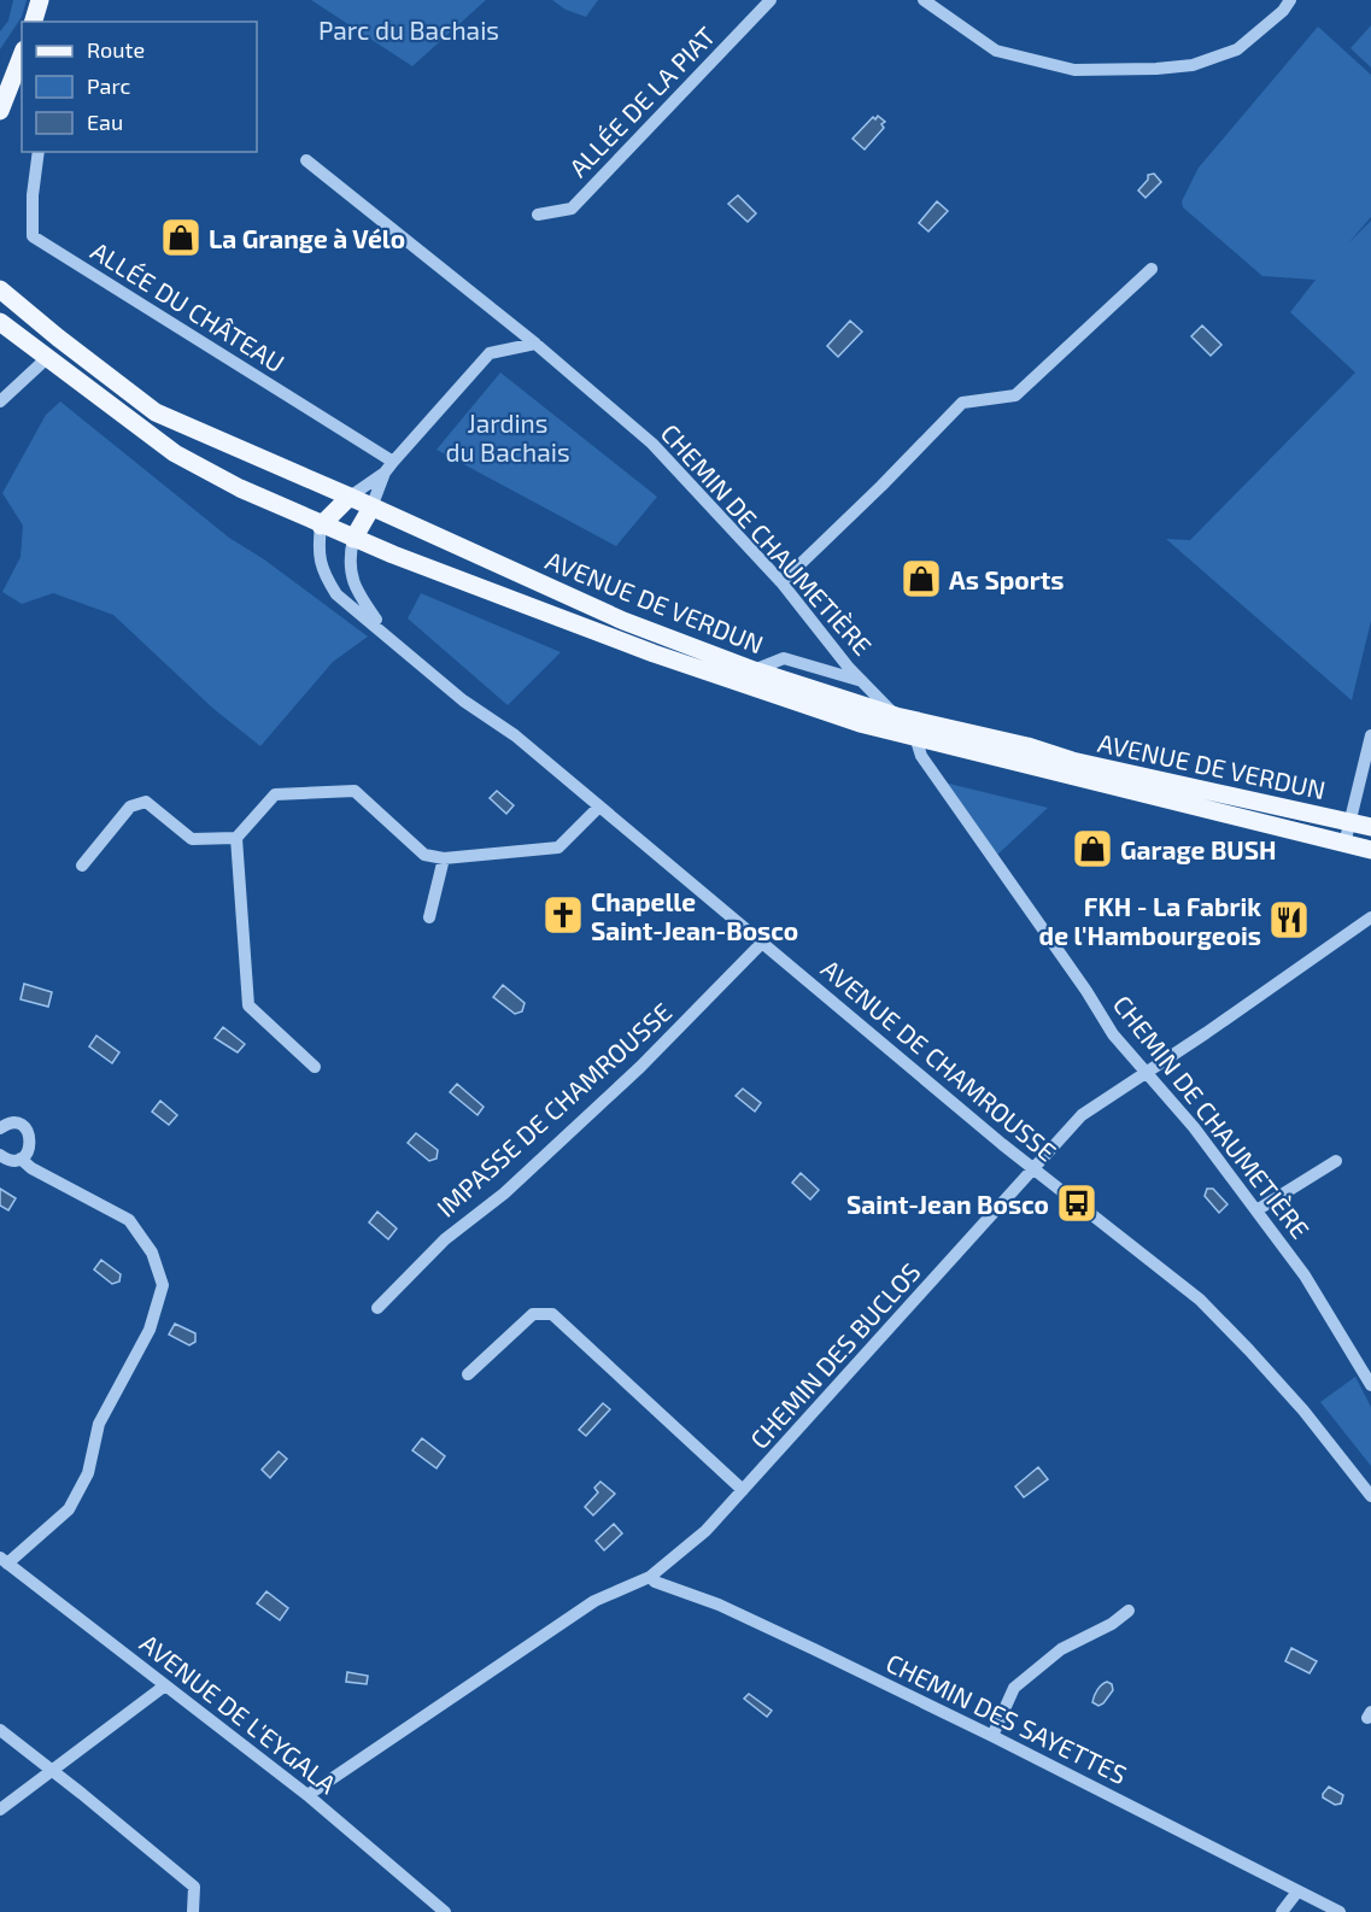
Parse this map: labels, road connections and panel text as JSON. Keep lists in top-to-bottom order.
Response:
{
  "streets": {
    "main road": ["AVENUE DE VERDUN"],
    "street": [
      "ALLÉE DE LA PIAT",
      "ALLÉE DU CHÂTEAU",
      "CHEMIN DE CHAUMETIÈRE",
      "AVENUE DE CHAMROUSSE",
      "IMPASSE DE CHAMROUSSE",
      "CHEMIN DES BUCLOS",
      "AVENUE DE L'EYGALA",
      "CHEMIN DES SAYETTES"
    ]
  },
  "crossings": [
    ["CHEMIN DE CHAUMETIÈRE", "AVENUE DE VERDUN"],
    ["CHEMIN DE CHAUMETIÈRE", "CHEMIN DES BUCLOS"],
    ["AVENUE DE VERDUN", "AVENUE DE CHAMROUSSE"],
    ["AVENUE DE CHAMROUSSE", "IMPASSE DE CHAMROUSSE"],
    ["AVENUE DE CHAMROUSSE", "CHEMIN DES BUCLOS"],
    ["CHEMIN DES BUCLOS", "AVENUE DE L'EYGALA"],
    ["CHEMIN DES BUCLOS", "CHEMIN DES SAYETTES"]
  ],
  "parks": ["Parc du Bachais", "Jardins du Bachais"],
  "places": {
    "shop": ["La Grange à Vélo", "As Sports", "Garage BUSH"],
    "church": ["Chapelle Saint-Jean-Bosco"],
    "restaurant": ["FKH - La Fabrik de l'Hambourgeois"],
    "bus stop": ["Saint-Jean Bosco"]
  },
  "legend": ["Route", "Parc", "Eau"]
}
